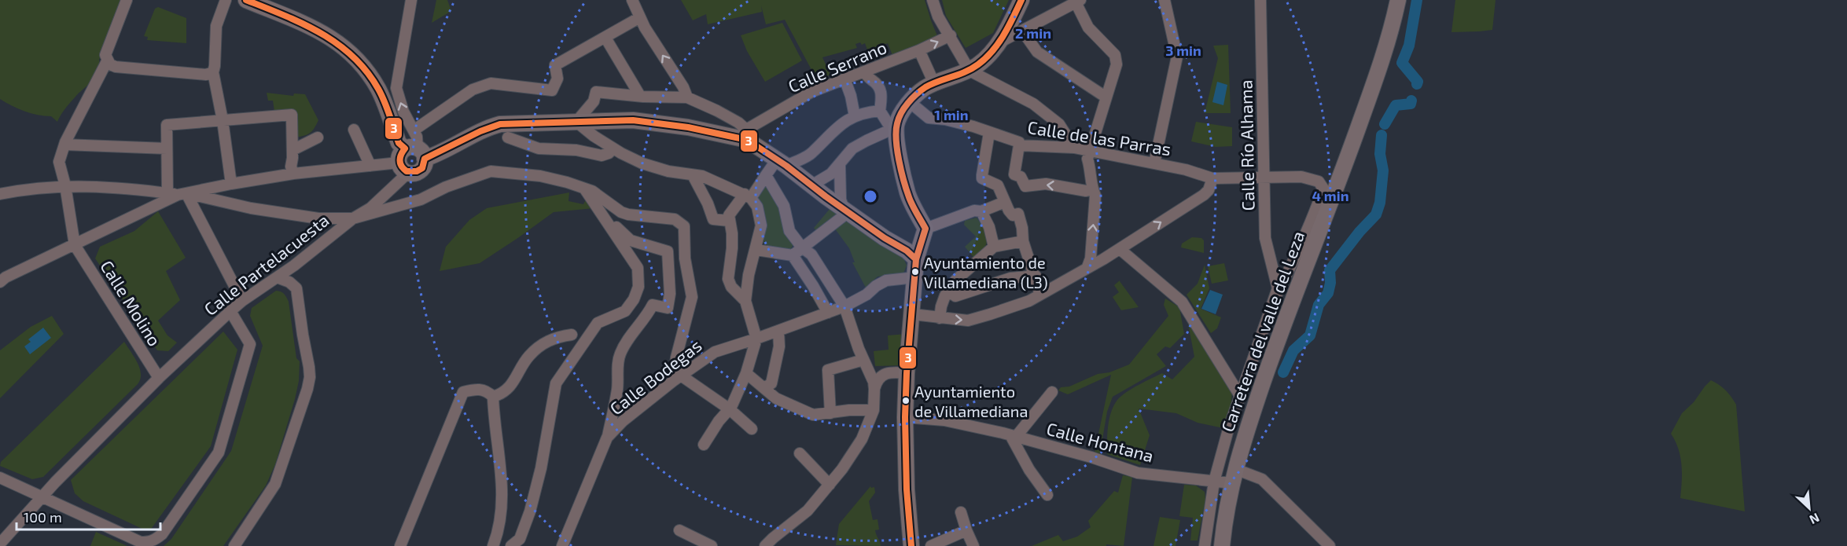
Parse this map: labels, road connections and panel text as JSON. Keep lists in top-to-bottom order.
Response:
{
  "streets": {
    "main road": ["Carretera del valle del Leza"],
    "street": [
      "Calle Serrano",
      "Calle de las Parras",
      "Calle Río Alhama",
      "Calle Partelacuesta",
      "Calle Molino",
      "Calle Bodegas",
      "Calle Hontana"
    ]
  },
  "crossings": [
    ["Calle de las Parras", "Calle Río Alhama"],
    ["Calle Partelacuesta", "Calle Molino"],
    ["Carretera del valle del Leza", "Calle Hontana"]
  ],
  "places": ["Ayuntamiento de Villamediana (L3)", "Ayuntamiento de Villamediana"],
  "lines": ["transit line 3"],
  "scale_bar": "100 m",
  "north": "bottom right",
  "rings": [
    "2 min",
    "3 min",
    "1 min",
    "4 min"
  ]
}
